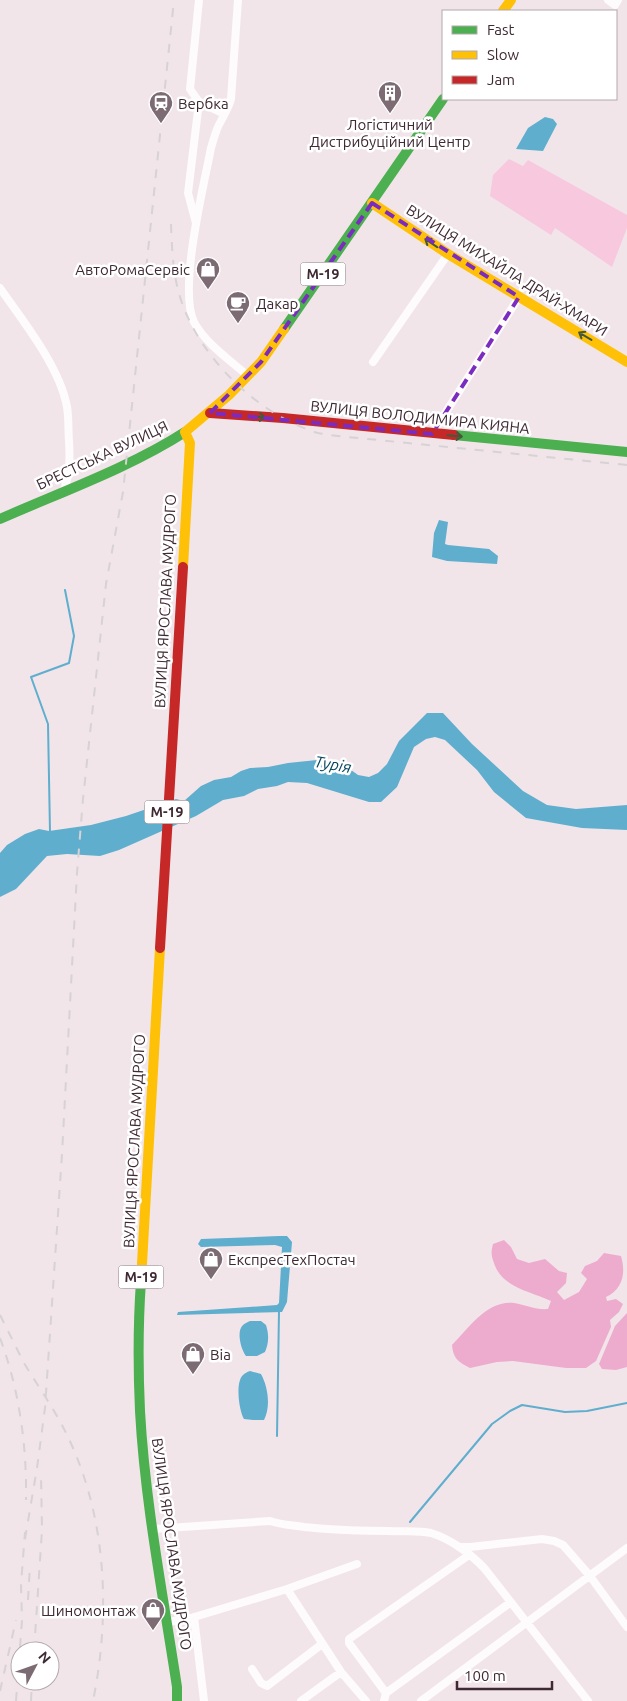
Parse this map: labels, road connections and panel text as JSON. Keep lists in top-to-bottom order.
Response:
{
  "streets": {
    "main road": [
      "ВУЛИЦЯ МИХАЙЛА ДРАЙ-ХМАРИ",
      "М-19",
      "ВУЛИЦЯ ВОЛОДИМИРА КИЯНА",
      "БРЕСТСЬКА ВУЛИЦЯ",
      "ВУЛИЦЯ ЯРОСЛАВА МУДРОГО"
    ]
  },
  "crossings": [
    ["ВУЛИЦЯ МИХАЙЛА ДРАЙ-ХМАРИ", "БРЕСТСЬКА ВУЛИЦЯ"],
    ["ВУЛИЦЯ ВОЛОДИМИРА КИЯНА", "БРЕСТСЬКА ВУЛИЦЯ"],
    ["БРЕСТСЬКА ВУЛИЦЯ", "ВУЛИЦЯ ЯРОСЛАВА МУДРОГО"]
  ],
  "one_way": ["ВУЛИЦЯ МИХАЙЛА ДРАЙ-ХМАРИ", "ВУЛИЦЯ ВОЛОДИМИРА КИЯНА"],
  "water": ["Турія"],
  "places": {
    "building": ["Логістичний Дистрибуційний Центр"],
    "station": ["Вербка"],
    "shop": [
      "АвтоРомаСервіс",
      "ЕкспресТехПостач",
      "Віа",
      "Шиномонтаж"
    ],
    "cafe": ["Дакар"]
  },
  "legend": ["Fast", "Slow", "Jam"],
  "scale_bar": "100 m",
  "north": "top right"
}
